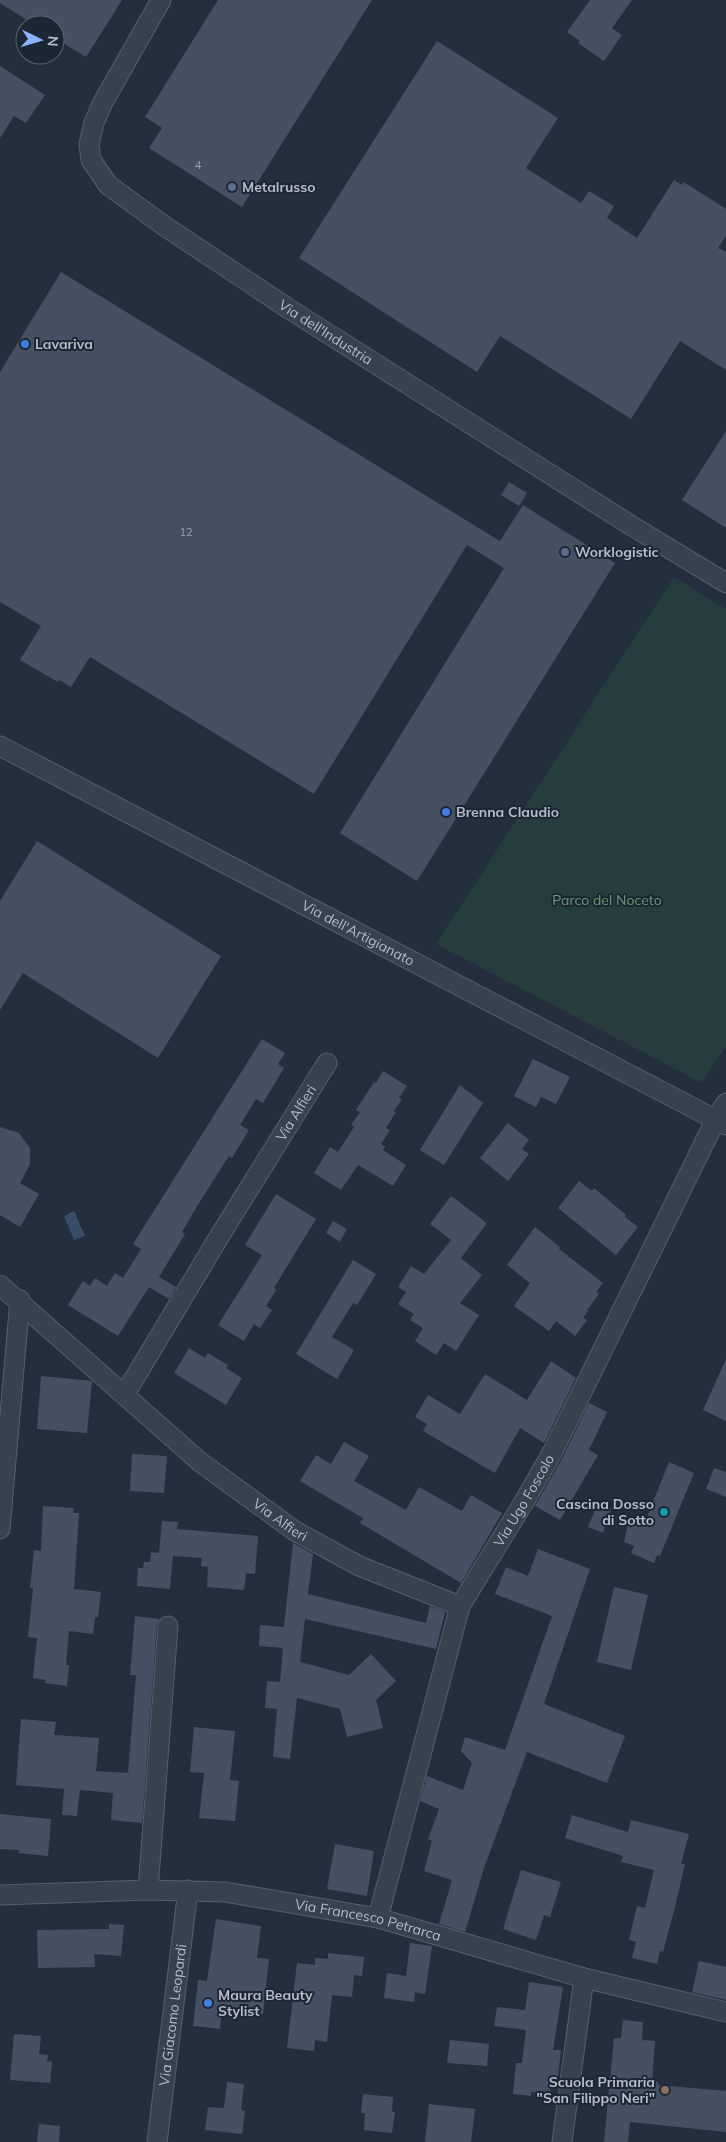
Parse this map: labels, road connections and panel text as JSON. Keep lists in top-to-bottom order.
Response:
{
  "streets": {
    "street": [
      "Via dell'Industria",
      "Via dell'Artigianato",
      "Via Alfieri",
      "Via Ugo Foscolo",
      "Via Francesco Petrarca",
      "Via Giacomo Leopardi"
    ]
  },
  "crossings": [
    ["Via dell'Artigianato", "Via Ugo Foscolo"],
    ["Via Alfieri", "Via Ugo Foscolo"],
    ["Via Ugo Foscolo", "Via Francesco Petrarca"],
    ["Via Francesco Petrarca", "Via Giacomo Leopardi"]
  ],
  "parks": ["Parco del Noceto"],
  "places": [
    "Metalrusso",
    "Lavariva",
    "Worklogistic",
    "Brenna Claudio",
    "Cascina Dosso di Sotto",
    "Maura Beauty Stylist",
    "Scuola Primaria \"San Filippo Neri\""
  ],
  "house_numbers": ["4", "12"],
  "north": "right"
}
